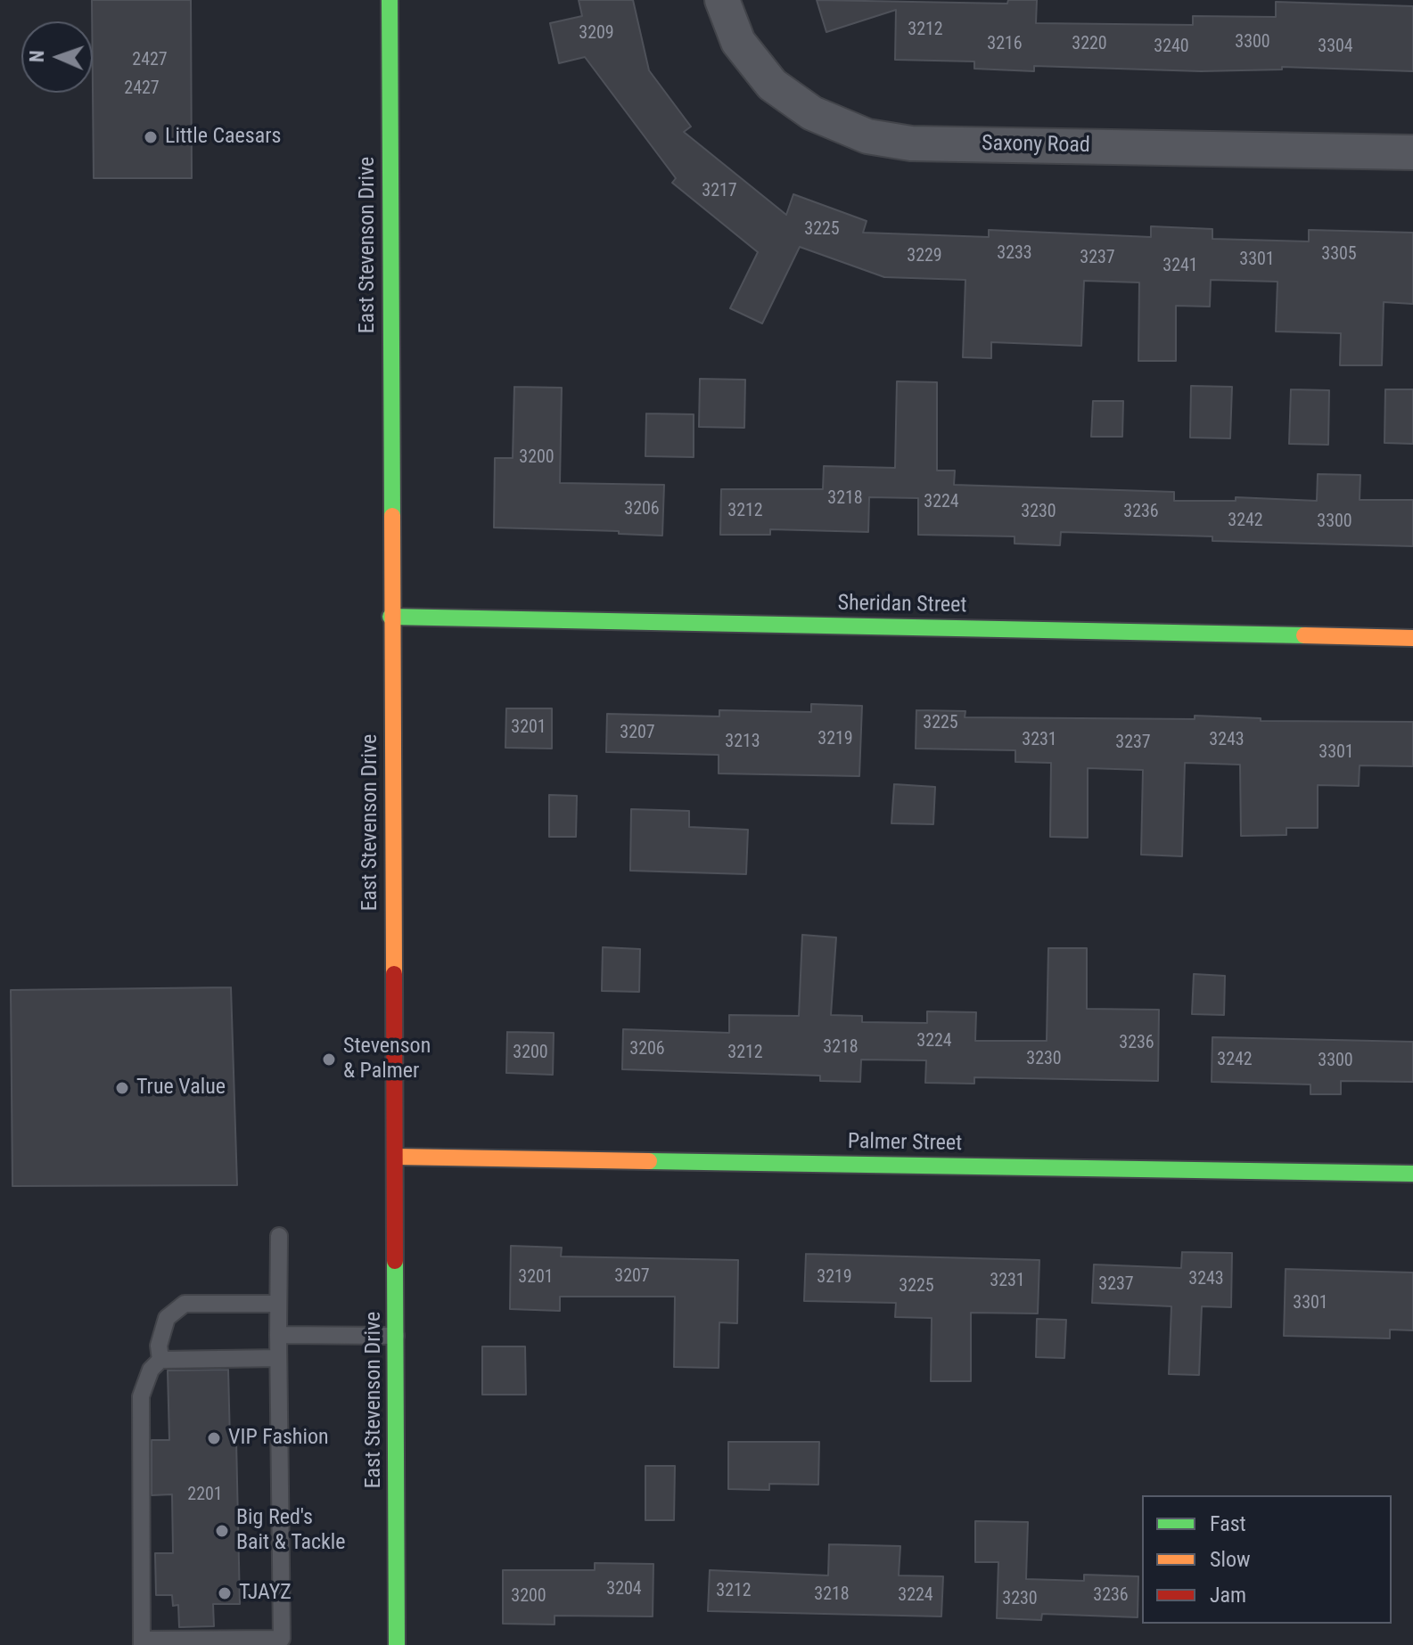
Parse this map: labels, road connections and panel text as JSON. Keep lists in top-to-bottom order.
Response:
{
  "streets": {
    "street": [
      "Saxony Road",
      "East Stevenson Drive",
      "Sheridan Street",
      "Palmer Street"
    ]
  },
  "crossings": [
    ["East Stevenson Drive", "Sheridan Street"],
    ["East Stevenson Drive", "Palmer Street"]
  ],
  "places": [
    "Little Caesars",
    "Stevenson & Palmer",
    "True Value",
    "VIP Fashion",
    "Big Red's Bait & Tackle",
    "TJAYZ"
  ],
  "house_numbers": [
    "3212",
    "3209",
    "3300",
    "3216",
    "3220",
    "3240",
    "3304",
    "2427",
    "2427",
    "3217",
    "3225",
    "3233",
    "3305",
    "3229",
    "3237",
    "3301",
    "3241",
    "3200",
    "3218",
    "3224",
    "3206",
    "3212",
    "3230",
    "3236",
    "3242",
    "3300",
    "3225",
    "3201",
    "3207",
    "3219",
    "3231",
    "3243",
    "3213",
    "3237",
    "3301",
    "3224",
    "3236",
    "3218",
    "3206",
    "3200",
    "3212",
    "3230",
    "3242",
    "3300",
    "3207",
    "3201",
    "3219",
    "3243",
    "3231",
    "3237",
    "3225",
    "3301",
    "2201",
    "3204",
    "3212",
    "3218",
    "3224",
    "3236",
    "3200",
    "3230"
  ],
  "legend": ["Fast", "Slow", "Jam"],
  "north": "left"
}
